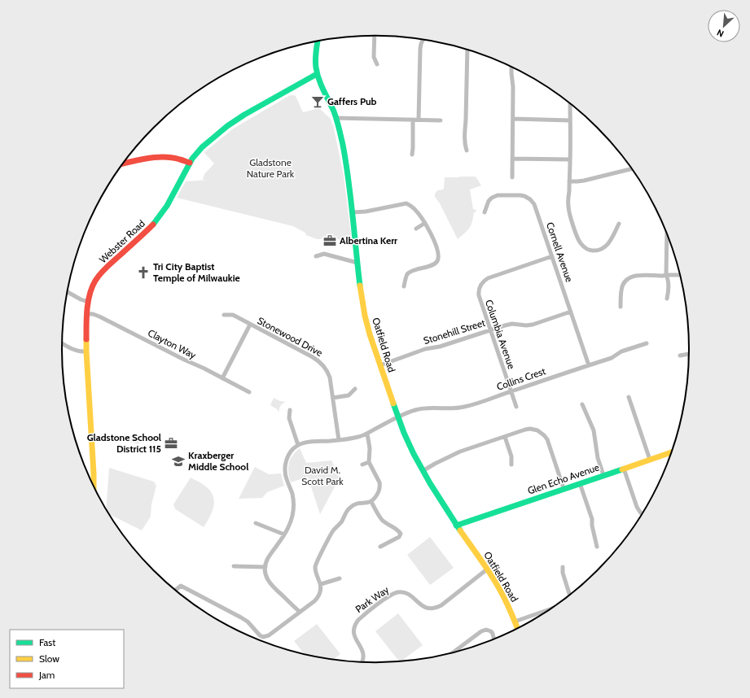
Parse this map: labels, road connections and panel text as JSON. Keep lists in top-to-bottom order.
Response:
{
  "streets": {
    "street": [
      "Webster Road",
      "Cornell Avenue",
      "Stonehill Street",
      "Columbia Avenue",
      "Stonewood Drive",
      "Clayton Way",
      "Oatfield Road",
      "Collins Crest",
      "Glen Echo Avenue",
      "Park Way"
    ]
  },
  "crossings": [
    ["Webster Road", "Clayton Way"],
    ["Webster Road", "Oatfield Road"],
    ["Cornell Avenue", "Stonehill Street"],
    ["Cornell Avenue", "Columbia Avenue"],
    ["Cornell Avenue", "Collins Crest"],
    ["Stonehill Street", "Columbia Avenue"],
    ["Stonehill Street", "Oatfield Road"],
    ["Columbia Avenue", "Collins Crest"],
    ["Stonewood Drive", "Clayton Way"],
    ["Stonewood Drive", "Collins Crest"],
    ["Oatfield Road", "Collins Crest"],
    ["Oatfield Road", "Glen Echo Avenue"],
    ["Oatfield Road", "Park Way"]
  ],
  "parks": ["Gladstone Nature Park", "David M. Scott Park"],
  "places": {
    "bar": ["Gaffers Pub"],
    "office": ["Albertina Kerr", "Gladstone School District 115"],
    "church": ["Tri City Baptist Temple of Milwaukie"],
    "school or university": ["Kraxberger Middle School"]
  },
  "legend": ["Fast", "Slow", "Jam"],
  "north": "bottom left"
}
